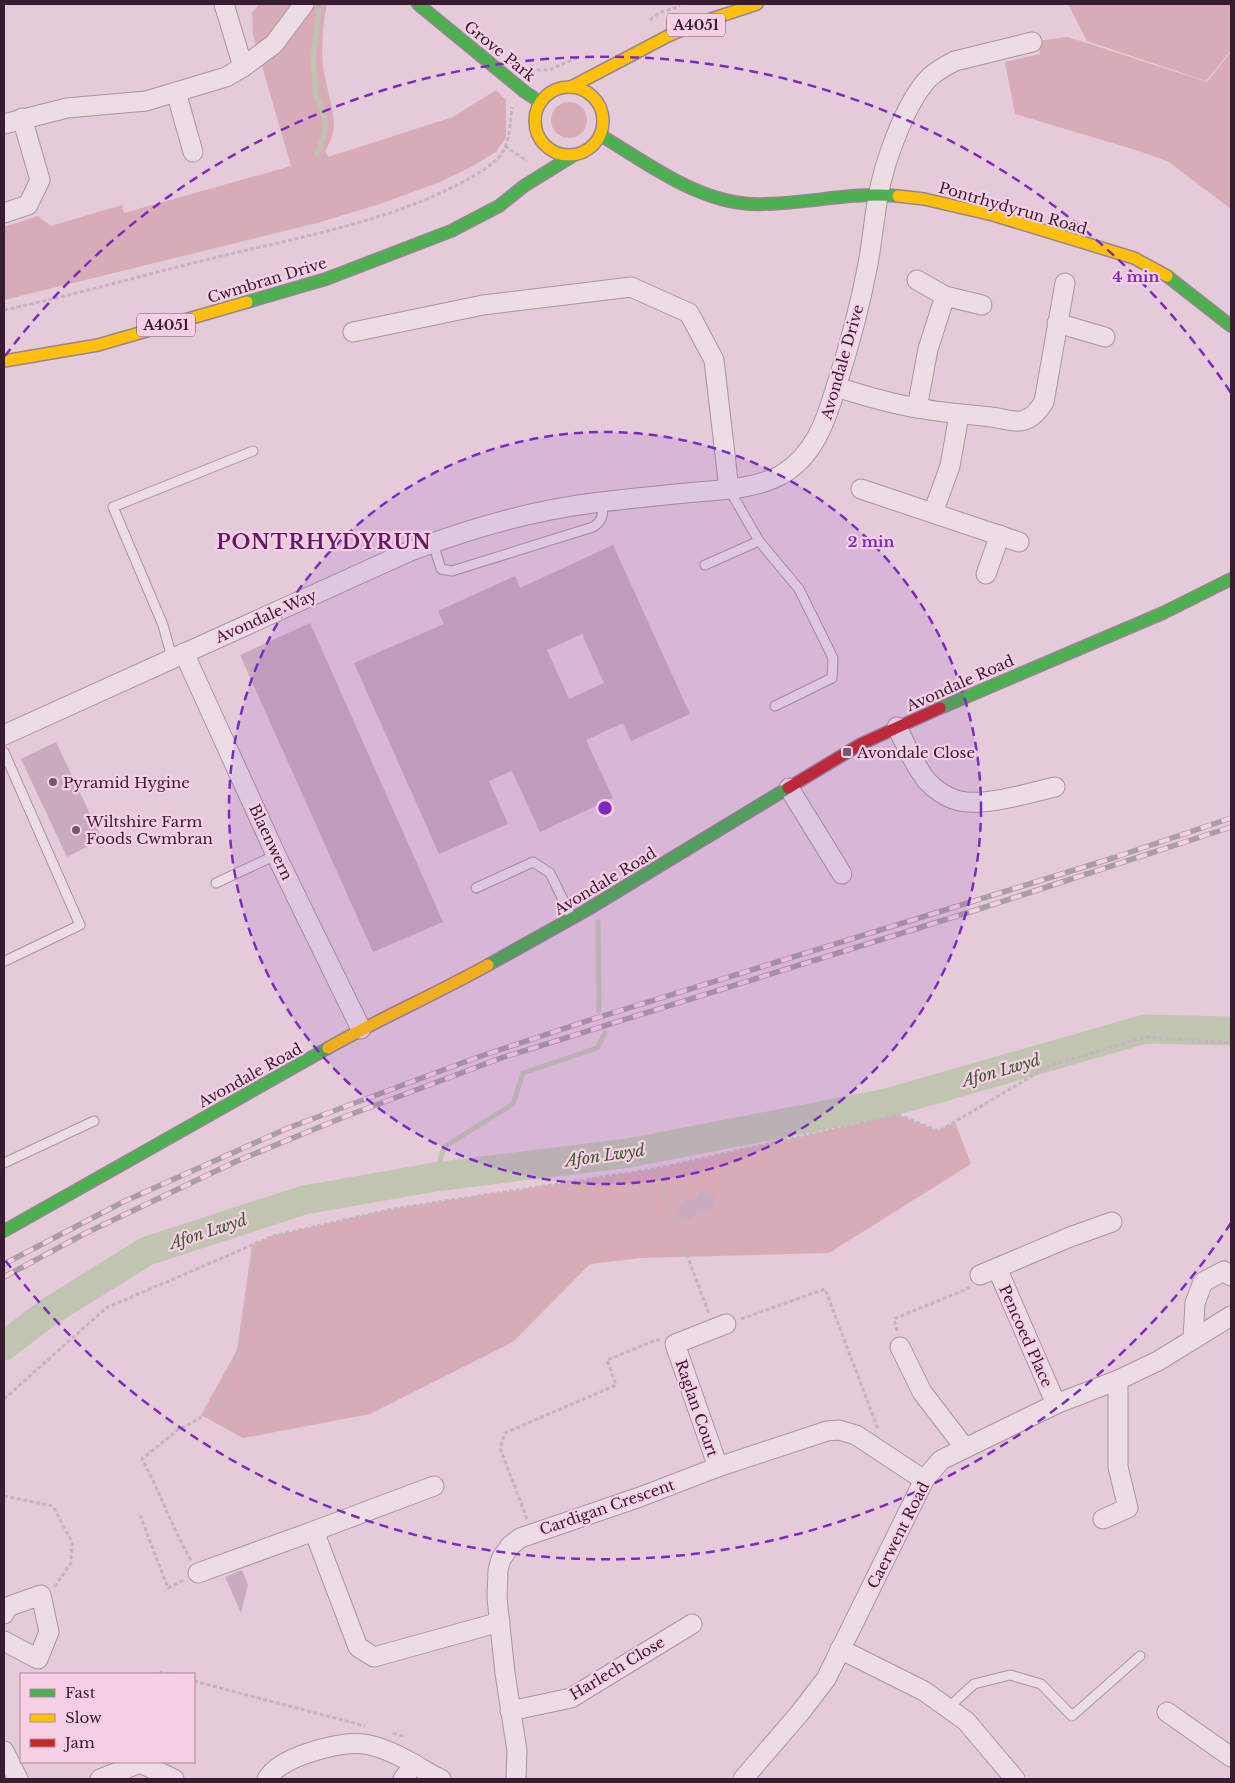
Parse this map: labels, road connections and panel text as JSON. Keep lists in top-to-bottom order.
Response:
{
  "streets": {
    "street": [
      "A4051",
      "Grove Park",
      "Pontrhydyrun Road",
      "Cwmbran Drive",
      "Avondale Drive",
      "Avondale Way",
      "Avondale Road",
      "Blaenwern",
      "Pencoed Place",
      "Raglan Court",
      "Cardigan Crescent",
      "Caerwent Road",
      "Harlech Close"
    ]
  },
  "crossings": [
    ["A4051", "Grove Park"],
    ["A4051", "Pontrhydyrun Road"],
    ["A4051", "Cwmbran Drive"],
    ["Grove Park", "Pontrhydyrun Road"],
    ["Pontrhydyrun Road", "Avondale Drive"],
    ["Avondale Drive", "Avondale Way"],
    ["Avondale Way", "Blaenwern"],
    ["Avondale Road", "Blaenwern"],
    ["Pencoed Place", "Caerwent Road"],
    ["Raglan Court", "Cardigan Crescent"],
    ["Cardigan Crescent", "Caerwent Road"],
    ["Cardigan Crescent", "Harlech Close"]
  ],
  "districts": ["PONTRHYDYRUN"],
  "water": ["Afon Lwyd"],
  "places": {
    "transit": ["Avondale Close"],
    "other": ["Pyramid Hygine", "Wiltshire Farm Foods Cwmbran"]
  },
  "legend": ["Fast", "Slow", "Jam"],
  "rings": ["4 min", "2 min"]
}
